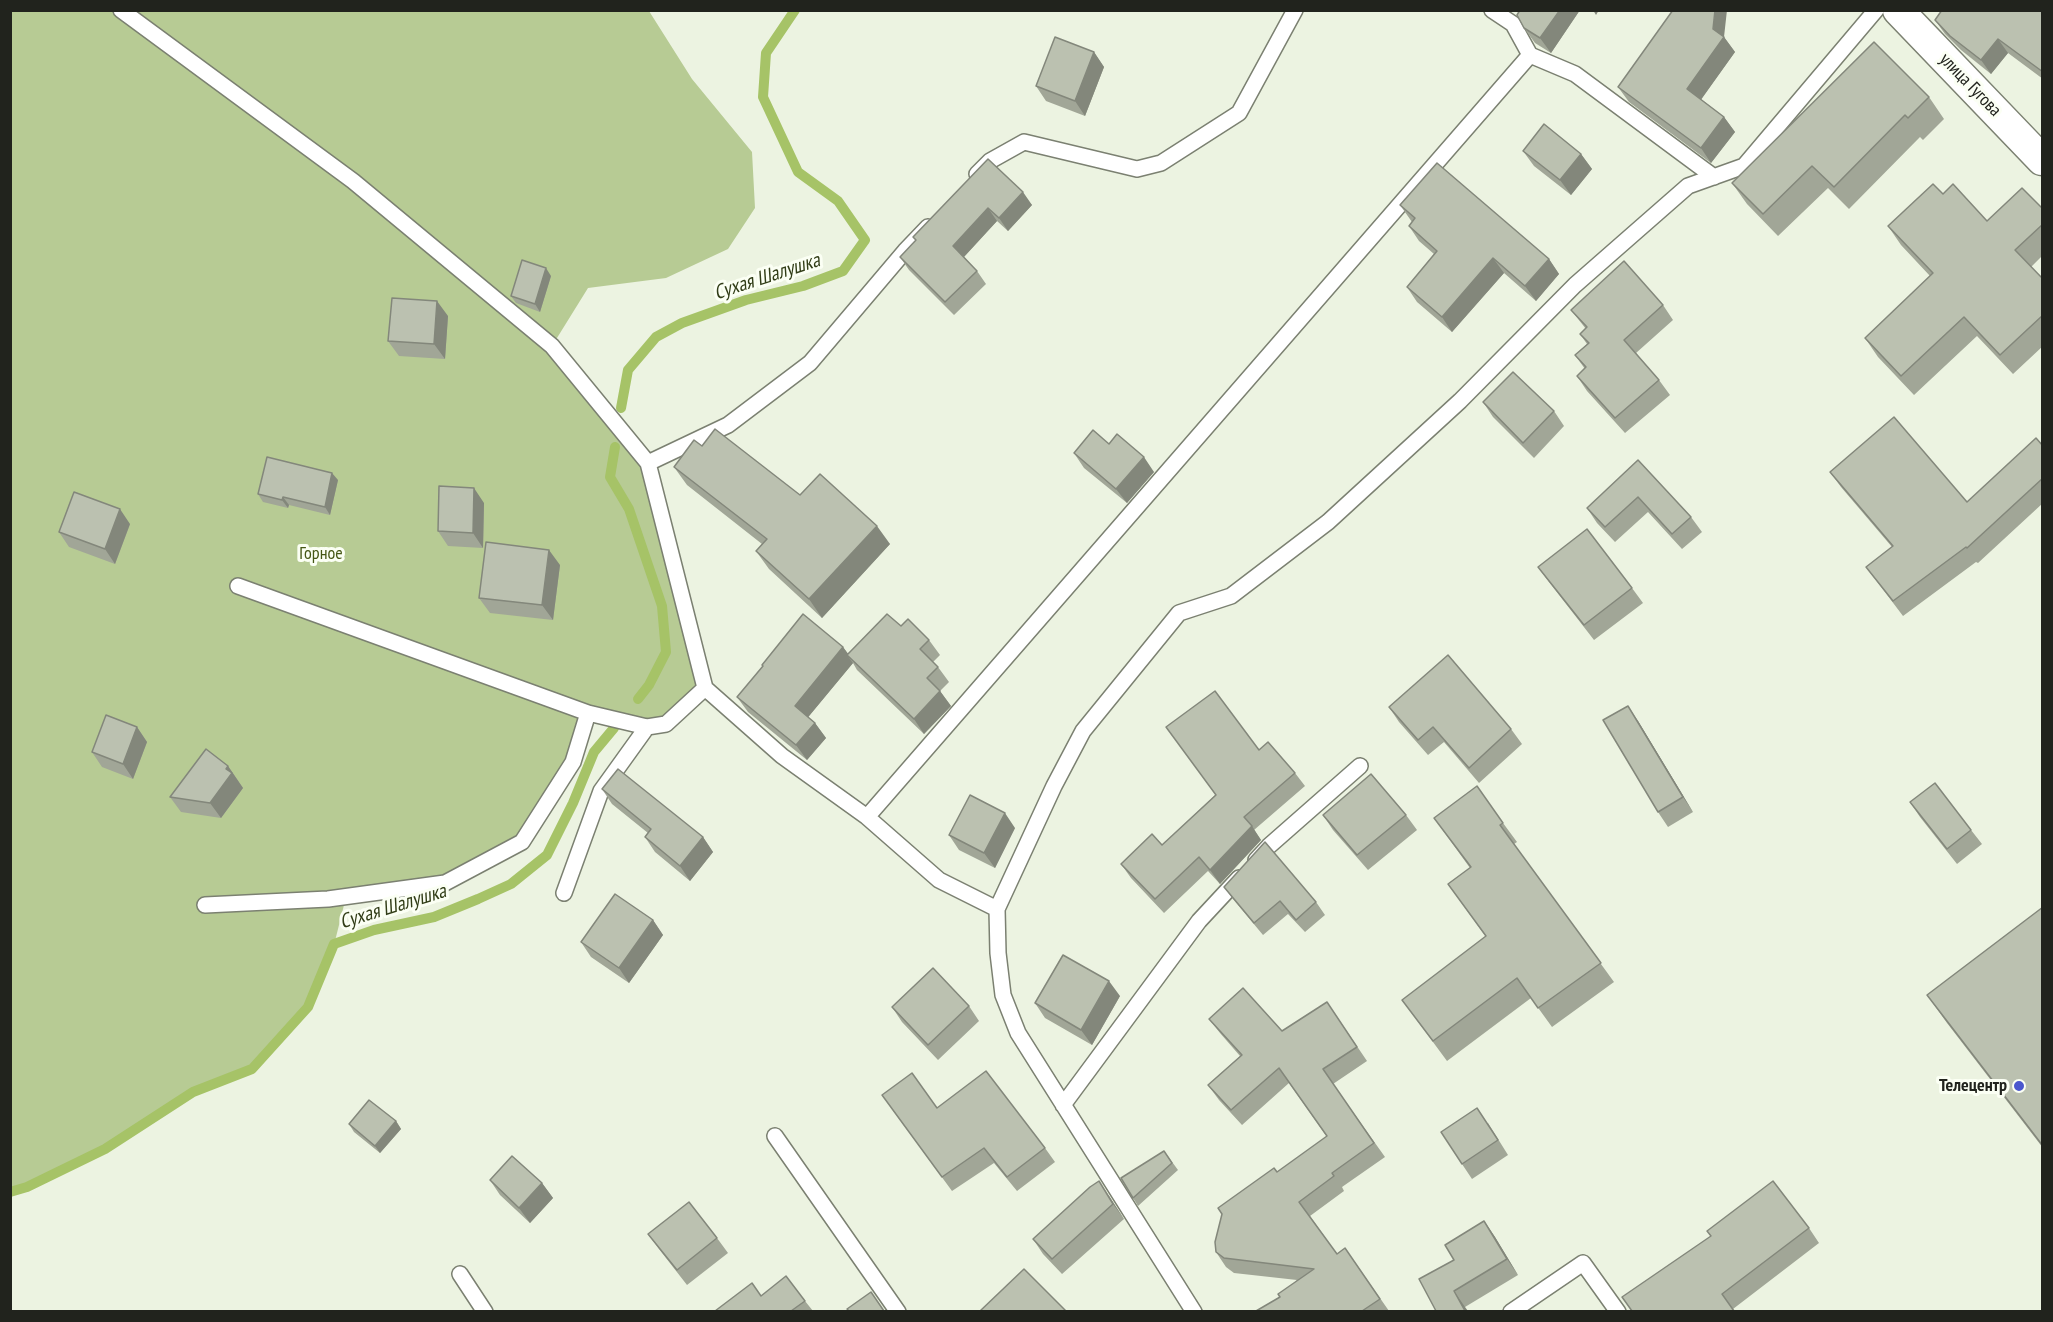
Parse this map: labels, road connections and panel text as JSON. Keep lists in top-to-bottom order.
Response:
{
  "streets": {
    "street": ["улица Гугова"]
  },
  "water": ["Сухая Шалушка"],
  "parks": ["Горное"],
  "places": ["Телецентр"]
}
